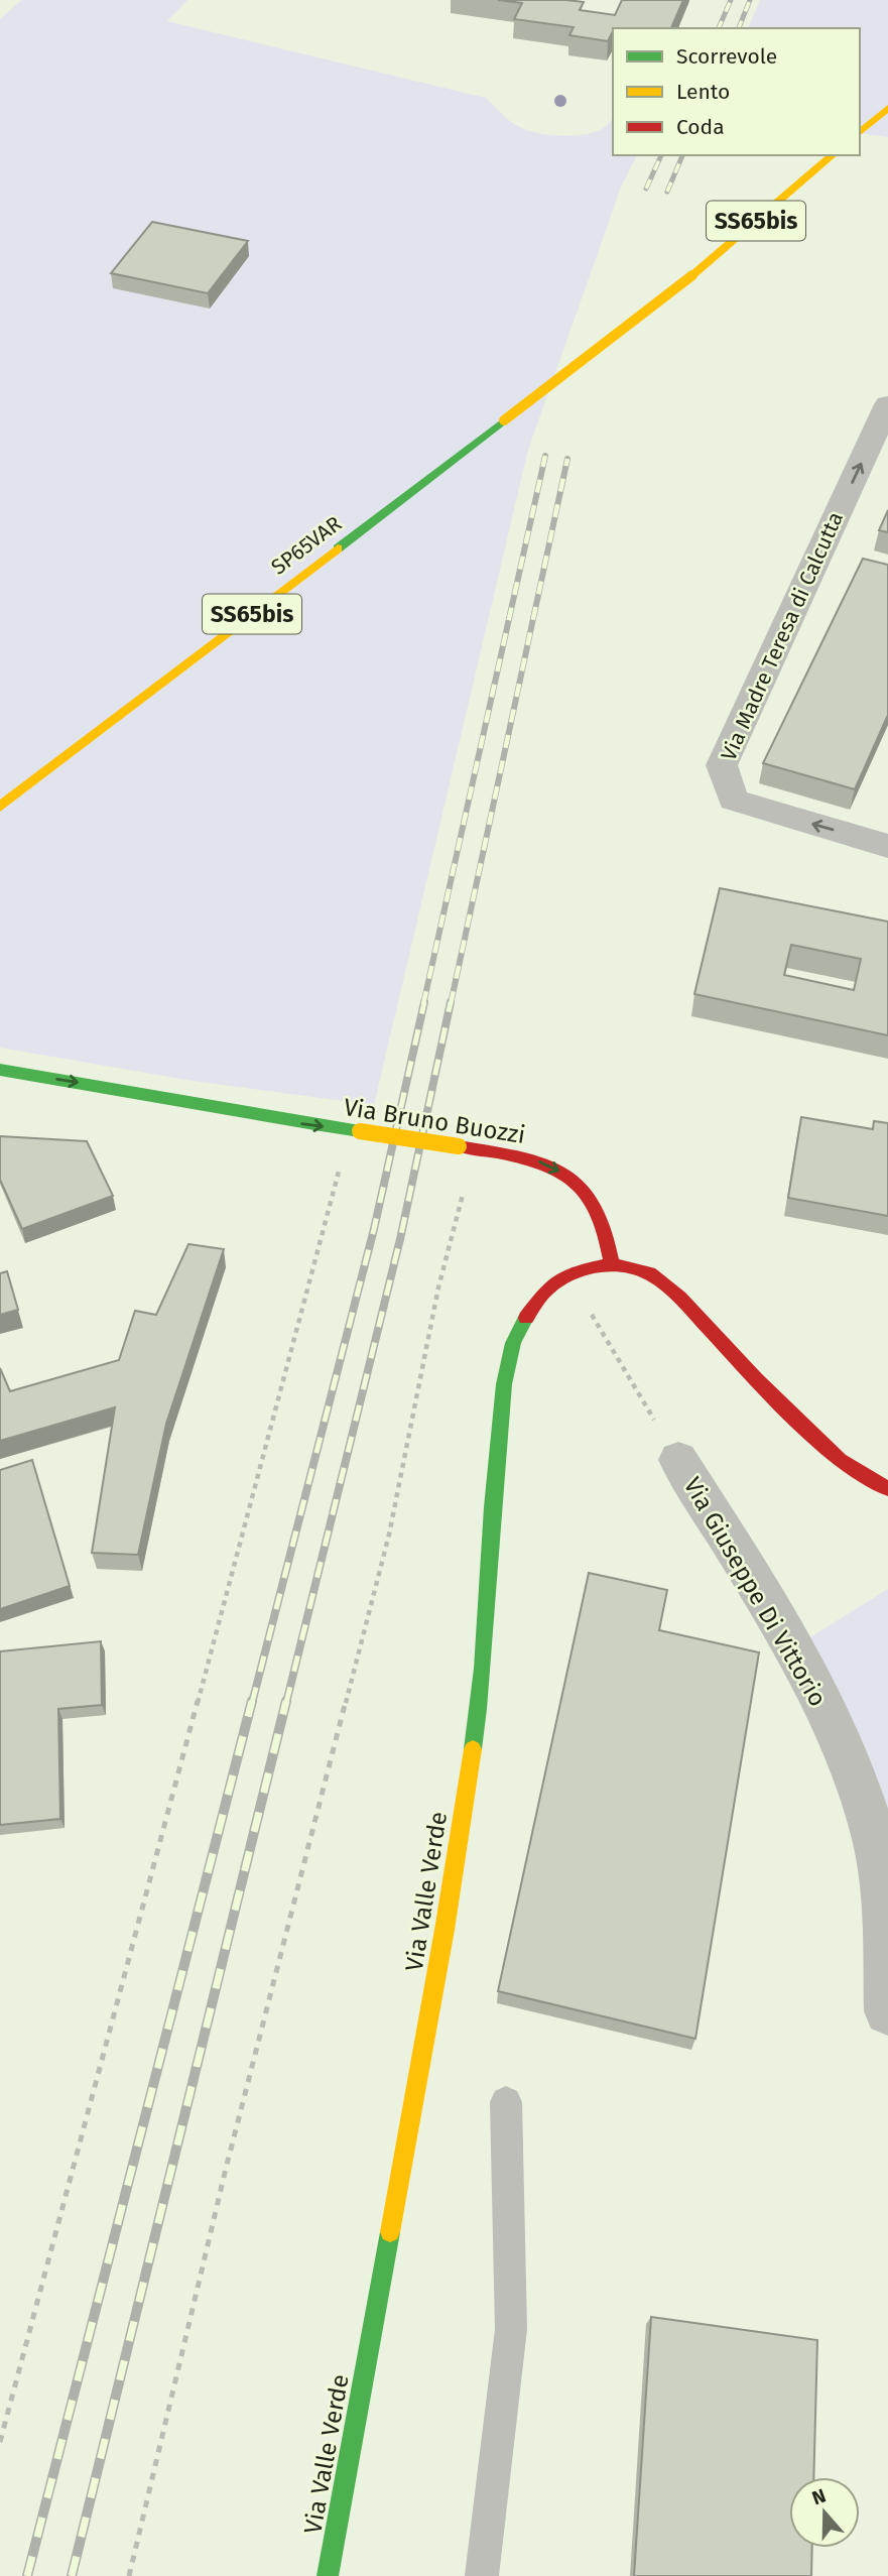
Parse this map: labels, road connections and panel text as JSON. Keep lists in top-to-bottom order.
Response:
{
  "streets": {
    "street": [
      "SS65bis",
      "SP65VAR",
      "Via Madre Teresa di Calcutta",
      "Via Bruno Buozzi",
      "Via Giuseppe Di Vittorio",
      "Via Valle Verde"
    ]
  },
  "crossings": [
    ["Via Bruno Buozzi", "Via Valle Verde"]
  ],
  "one_way": ["Via Bruno Buozzi"],
  "legend": ["Scorrevole", "Lento", "Coda"],
  "north": "top"
}
